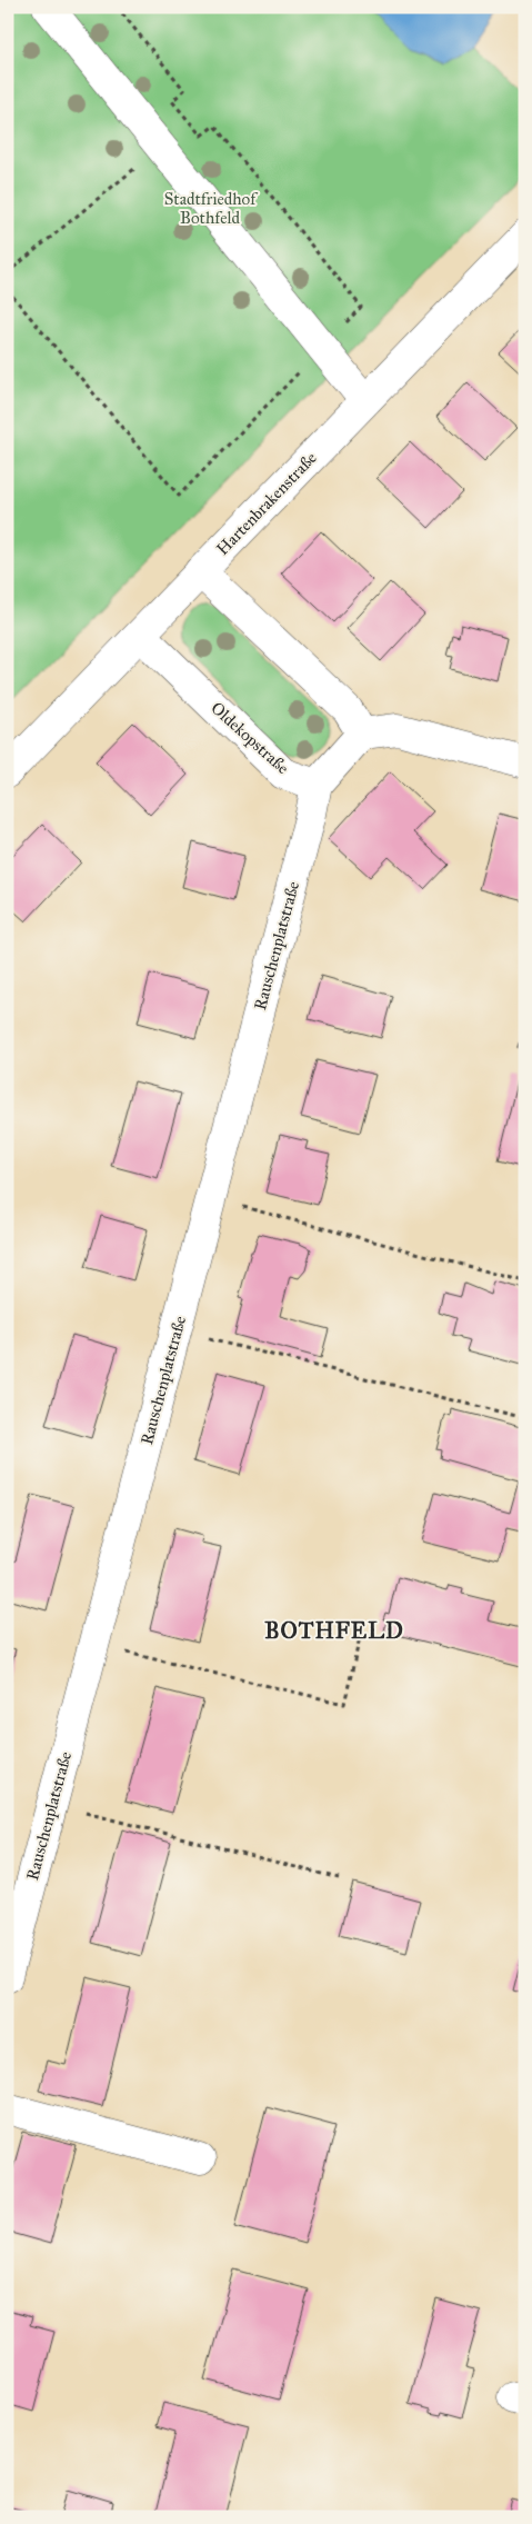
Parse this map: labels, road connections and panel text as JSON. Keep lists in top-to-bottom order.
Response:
{
  "streets": {
    "street": ["Hartenbrakenstraße", "Oldekopstraße", "Rauschenplatstraße"]
  },
  "crossings": [
    ["Hartenbrakenstraße", "Oldekopstraße"],
    ["Oldekopstraße", "Rauschenplatstraße"]
  ],
  "districts": ["BOTHFELD"],
  "parks": ["Stadtfriedhof Bothfeld"]
}
